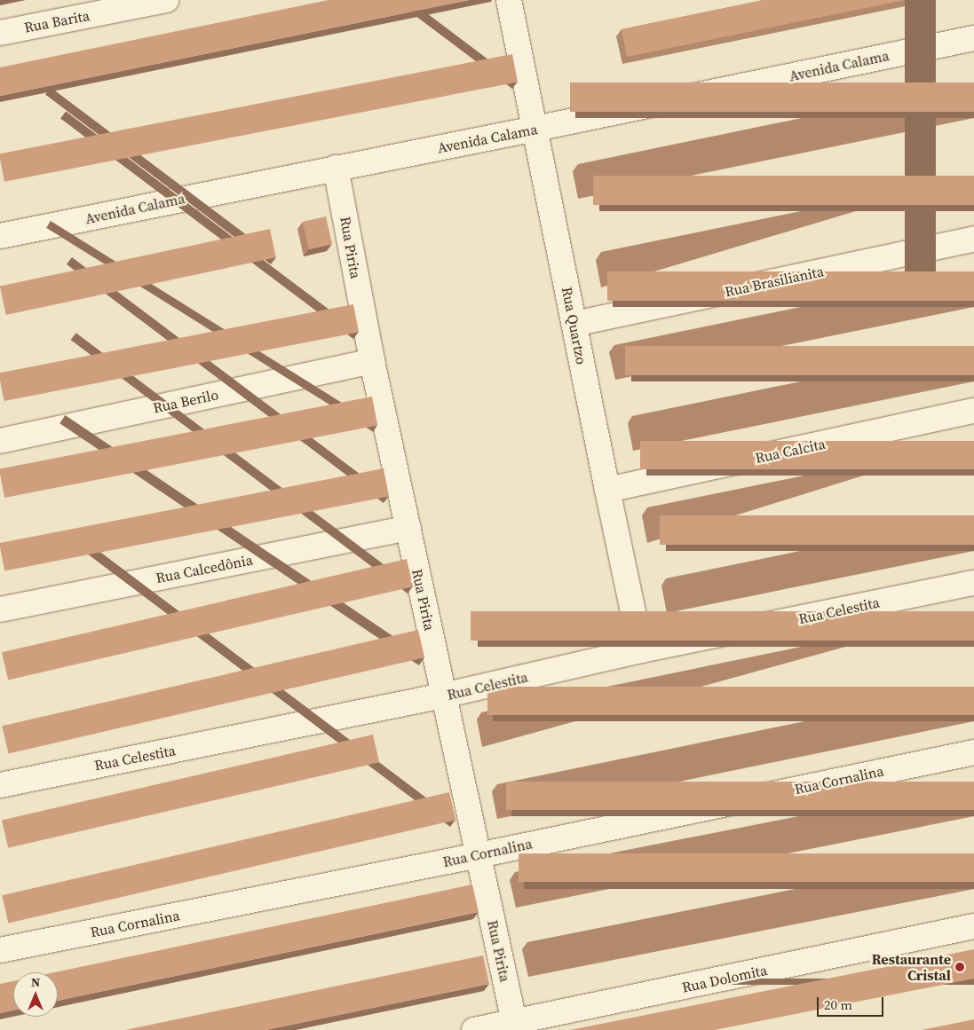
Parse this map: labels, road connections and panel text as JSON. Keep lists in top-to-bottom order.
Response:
{
  "streets": {
    "street": [
      "Rua Barita",
      "Avenida Calama",
      "Rua Pirita",
      "Rua Brasilianita",
      "Rua Quartzo",
      "Rua Berilo",
      "Rua Calcita",
      "Rua Calcedônia",
      "Rua Celestita",
      "Rua Cornalina",
      "Rua Dolomita"
    ]
  },
  "crossings": [
    ["Avenida Calama", "Rua Pirita"],
    ["Avenida Calama", "Rua Quartzo"],
    ["Rua Pirita", "Rua Berilo"],
    ["Rua Pirita", "Rua Calcedônia"],
    ["Rua Pirita", "Rua Celestita"],
    ["Rua Pirita", "Rua Cornalina"],
    ["Rua Pirita", "Rua Dolomita"],
    ["Rua Brasilianita", "Rua Quartzo"],
    ["Rua Quartzo", "Rua Calcita"],
    ["Rua Quartzo", "Rua Celestita"]
  ],
  "places": ["Restaurante Cristal"],
  "scale_bar": "20 m",
  "north": "top"
}
